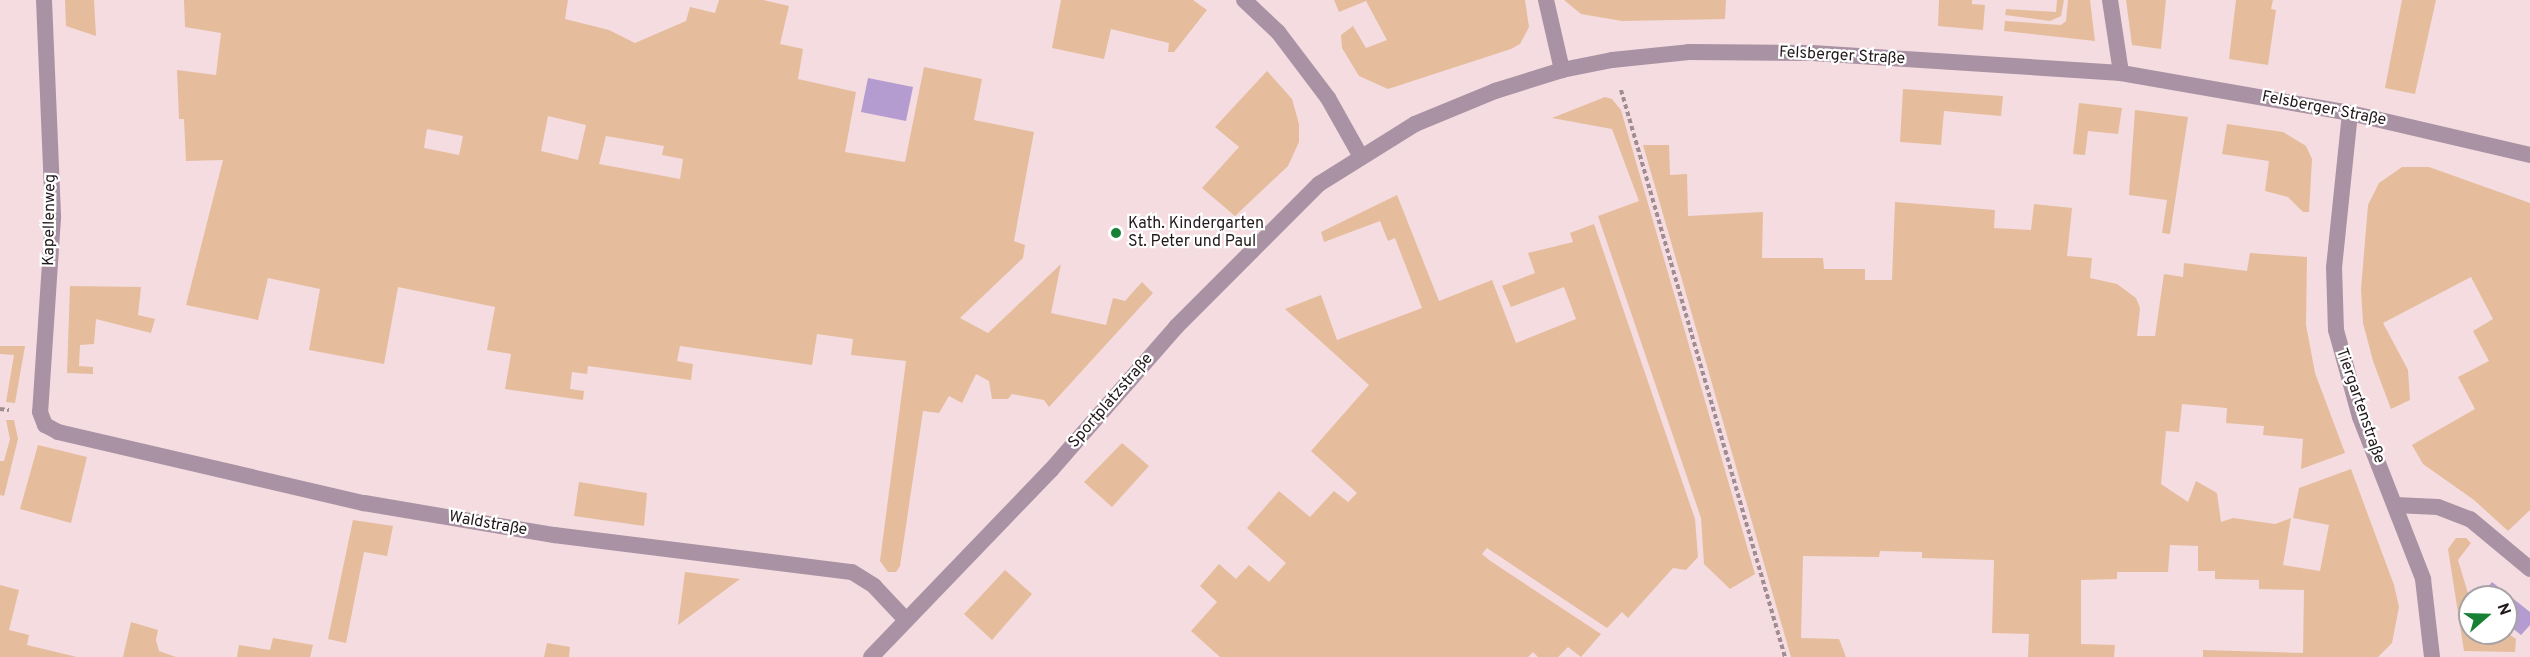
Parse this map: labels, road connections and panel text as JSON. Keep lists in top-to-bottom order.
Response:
{
  "streets": {
    "street": [
      "Felsberger Straße",
      "Kapellenweg",
      "Sportplatzstraße",
      "Tiergartenstraße",
      "Waldstraße"
    ]
  },
  "crossings": [
    ["Felsberger Straße", "Sportplatzstraße"],
    ["Felsberger Straße", "Tiergartenstraße"],
    ["Kapellenweg", "Waldstraße"],
    ["Sportplatzstraße", "Waldstraße"]
  ],
  "places": ["Kath. Kindergarten St. Peter und Paul"],
  "north": "right"
}
